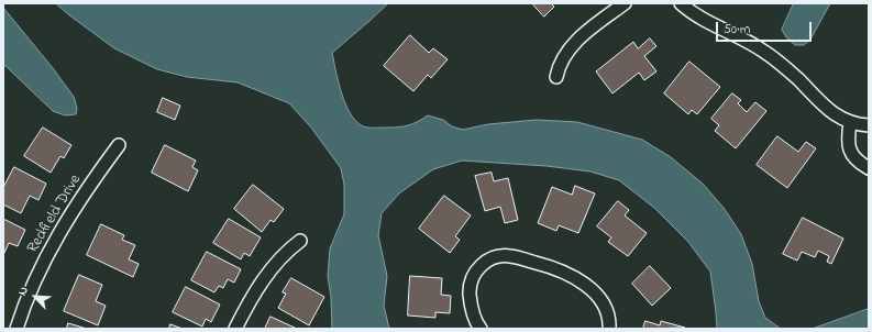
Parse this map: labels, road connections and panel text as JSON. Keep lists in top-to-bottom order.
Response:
{
  "streets": {
    "street": ["Redfield Drive"]
  },
  "scale_bar": "50 m",
  "north": "top left"
}
